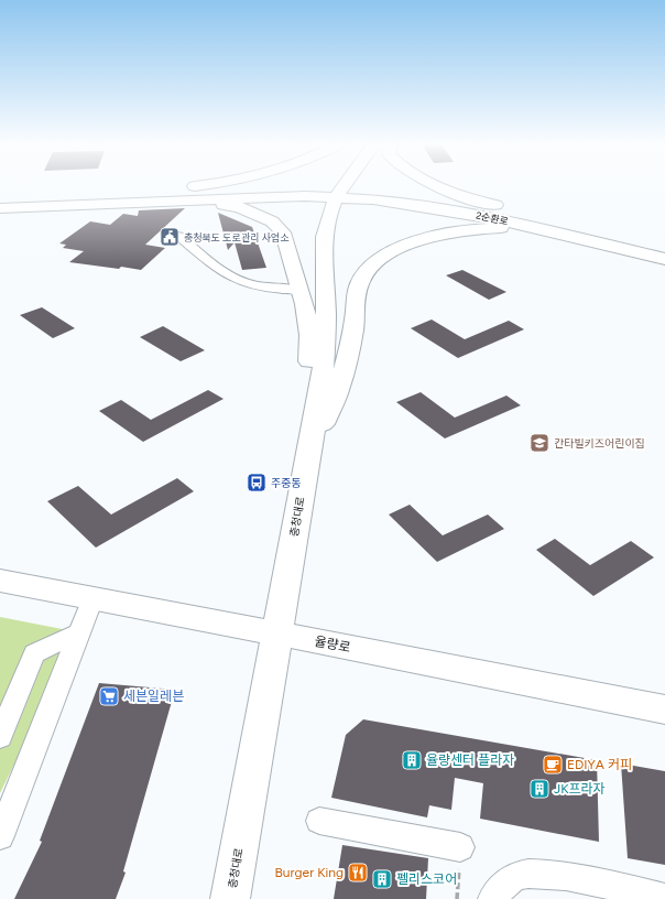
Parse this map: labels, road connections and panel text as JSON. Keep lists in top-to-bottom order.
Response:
{
  "streets": {
    "street": ["2순환로", "충청대로", "율량로"]
  },
  "crossings": [
    ["2순환로", "충청대로"],
    ["충청대로", "율량로"]
  ],
  "places": {
    "public building": ["충청북도 도로관리 사업소"],
    "school or university": ["칸타빌키즈어린이집"],
    "bus stop": ["주중동"],
    "supermarket": ["세븐일레븐"],
    "building": ["율량센터 플라자", "JK프라자", "펠리스코어"],
    "cafe": ["EDIYA 커피"],
    "restaurant": ["Burger King"]
  }
}
